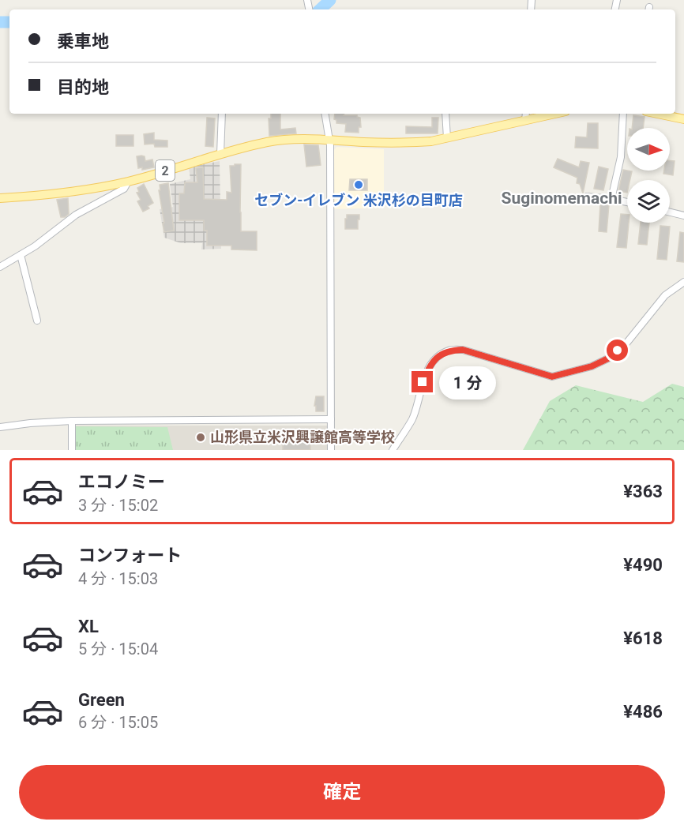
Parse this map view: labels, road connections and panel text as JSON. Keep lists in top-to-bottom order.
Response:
{
  "streets": {
    "main road": ["2"]
  },
  "districts": ["Suginomemachi"],
  "places": ["セブン-イレブン 米沢杉の目町店", "山形県立米沢興譲館高等学校"],
  "north": "right",
  "page": {
    "banner": ["乗車地", "目的地"],
    "bubble": "1 分",
    "list": [
      {
        "name": "エコノミー",
        "note": "3 分 · 15:02",
        "value": "¥363"
      },
      {
        "name": "コンフォート",
        "note": "4 分 · 15:03",
        "value": "¥490"
      },
      {
        "name": "XL",
        "note": "5 分 · 15:04",
        "value": "¥618"
      },
      {
        "name": "Green",
        "note": "6 分 · 15:05",
        "value": "¥486"
      }
    ],
    "buttons": "確定"
  }
}
